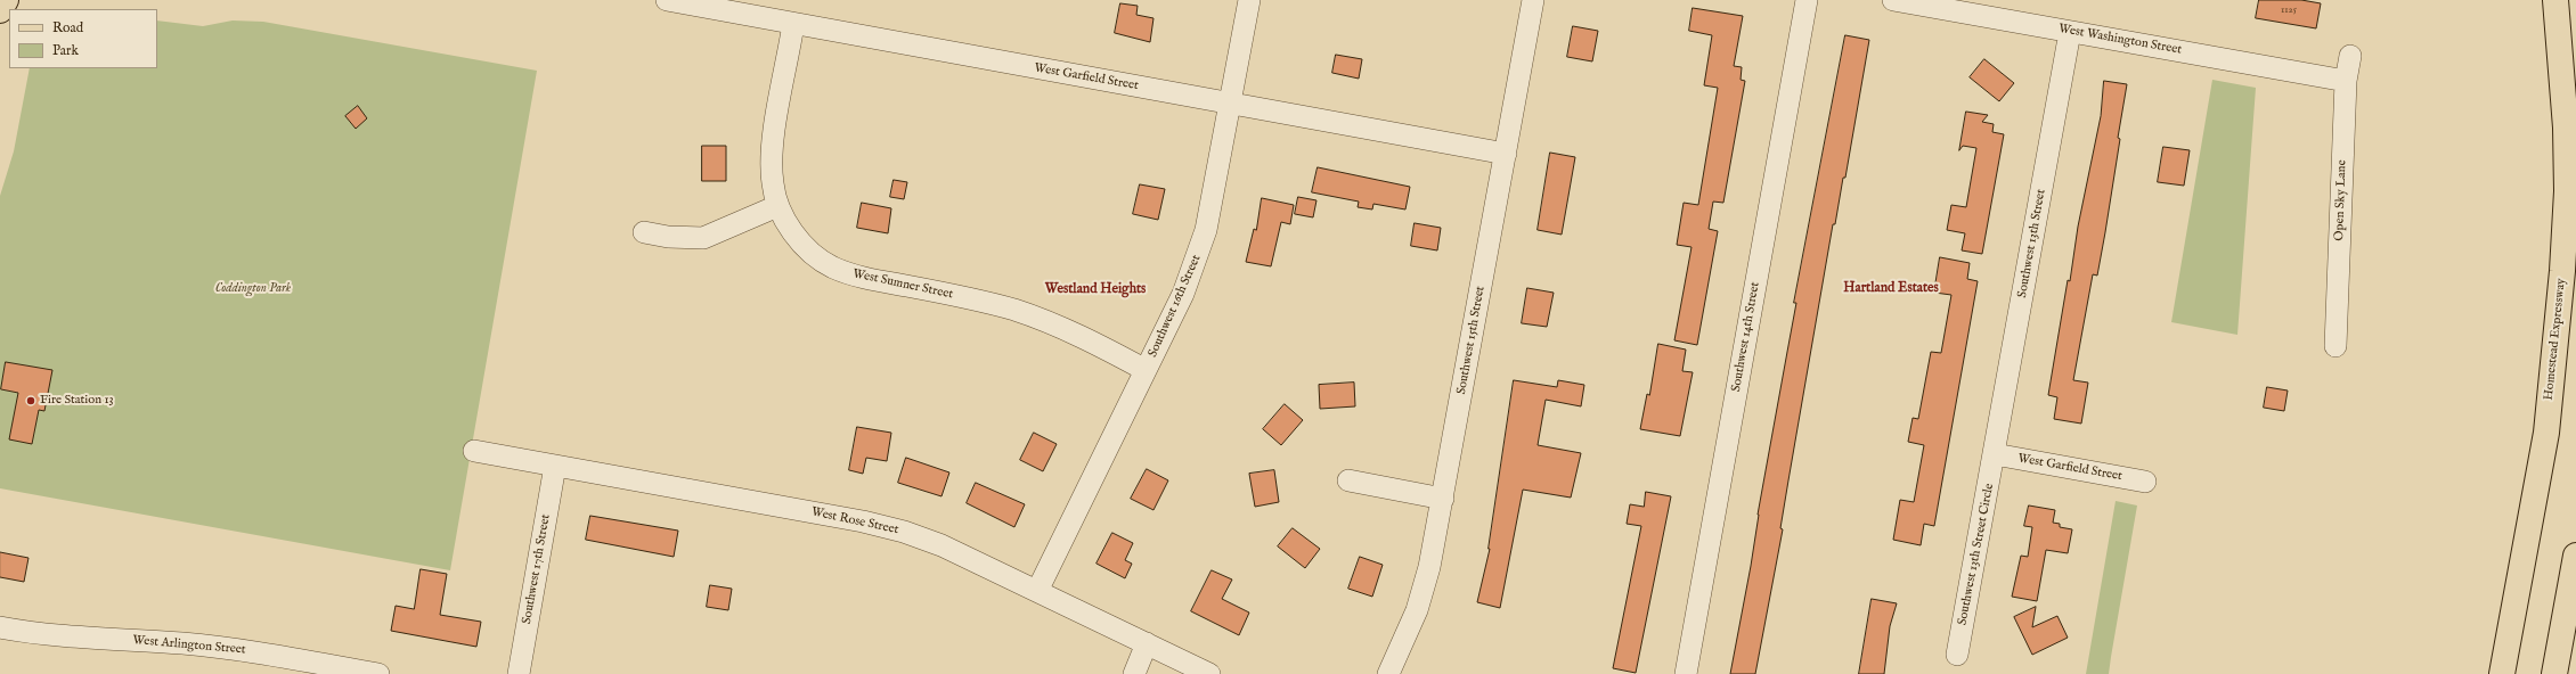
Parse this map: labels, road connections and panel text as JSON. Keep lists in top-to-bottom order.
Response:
{
  "streets": {
    "main road": ["Homestead Expressway"],
    "street": [
      "West Washington Street",
      "West Garfield Street",
      "Open Sky Lane",
      "Southwest 13th Street",
      "West Sumner Street",
      "Southwest 16th Street",
      "Southwest 14th Street",
      "Southwest 15th Street",
      "West Rose Street",
      "Southwest 13th Street Circle",
      "Southwest 17th Street",
      "West Arlington Street"
    ]
  },
  "crossings": [
    ["West Washington Street", "Open Sky Lane"],
    ["West Washington Street", "Southwest 13th Street"],
    ["West Garfield Street", "Southwest 13th Street"],
    ["West Garfield Street", "West Sumner Street"],
    ["West Garfield Street", "Southwest 16th Street"],
    ["West Garfield Street", "Southwest 15th Street"],
    ["West Garfield Street", "Southwest 13th Street Circle"],
    ["Southwest 13th Street", "Southwest 13th Street Circle"],
    ["West Sumner Street", "Southwest 16th Street"],
    ["Southwest 16th Street", "West Rose Street"],
    ["West Rose Street", "Southwest 17th Street"]
  ],
  "districts": ["Hartland Estates", "Westland Heights"],
  "parks": ["Coddington Park"],
  "places": ["Fire Station 13"],
  "house_numbers": ["1125"],
  "legend": ["Road", "Park"]
}
